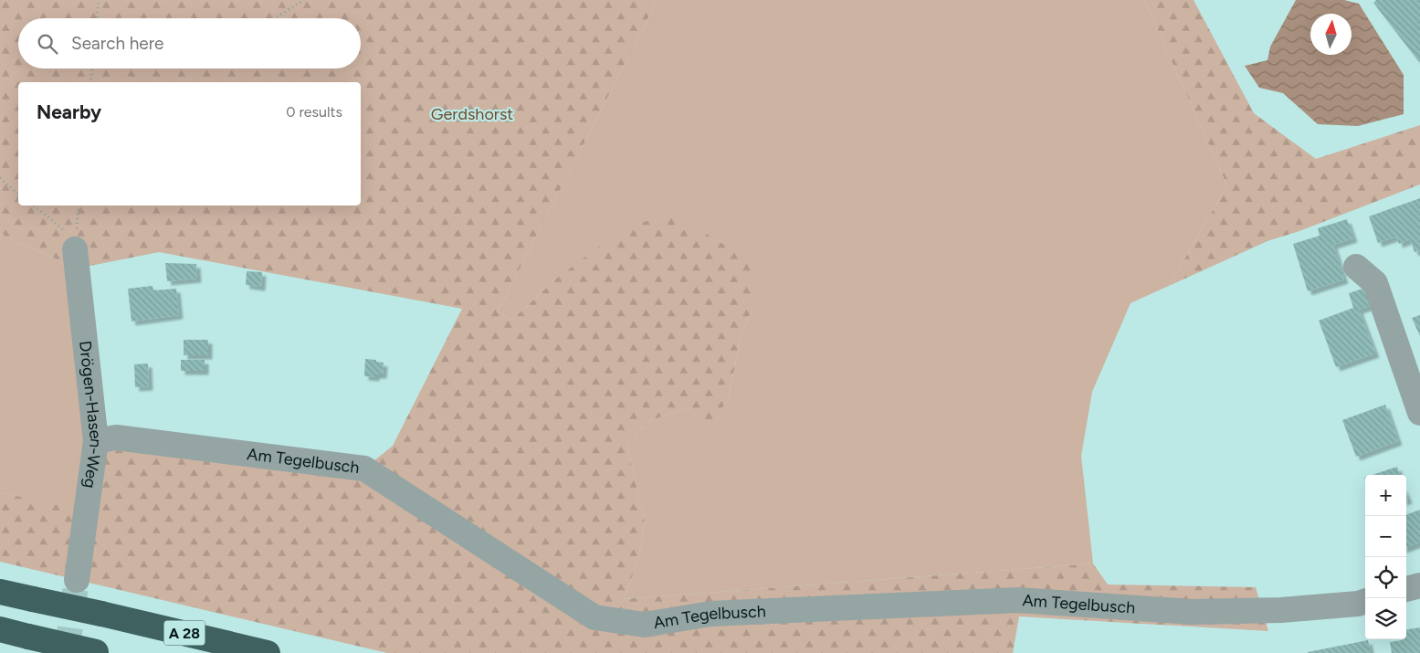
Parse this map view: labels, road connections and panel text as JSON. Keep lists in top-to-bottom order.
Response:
{
  "streets": {
    "highway": ["A 28"],
    "street": ["Drögen-Hasen-Weg", "Am Tegelbusch"]
  },
  "crossings": [
    ["Drögen-Hasen-Weg", "Am Tegelbusch"]
  ],
  "parks": ["Gerdshorst"],
  "north": "top",
  "page": {
    "search": "Search here",
    "heading": ["Nearby", "0 results"],
    "map_buttons": ["+", "−"]
  }
}
